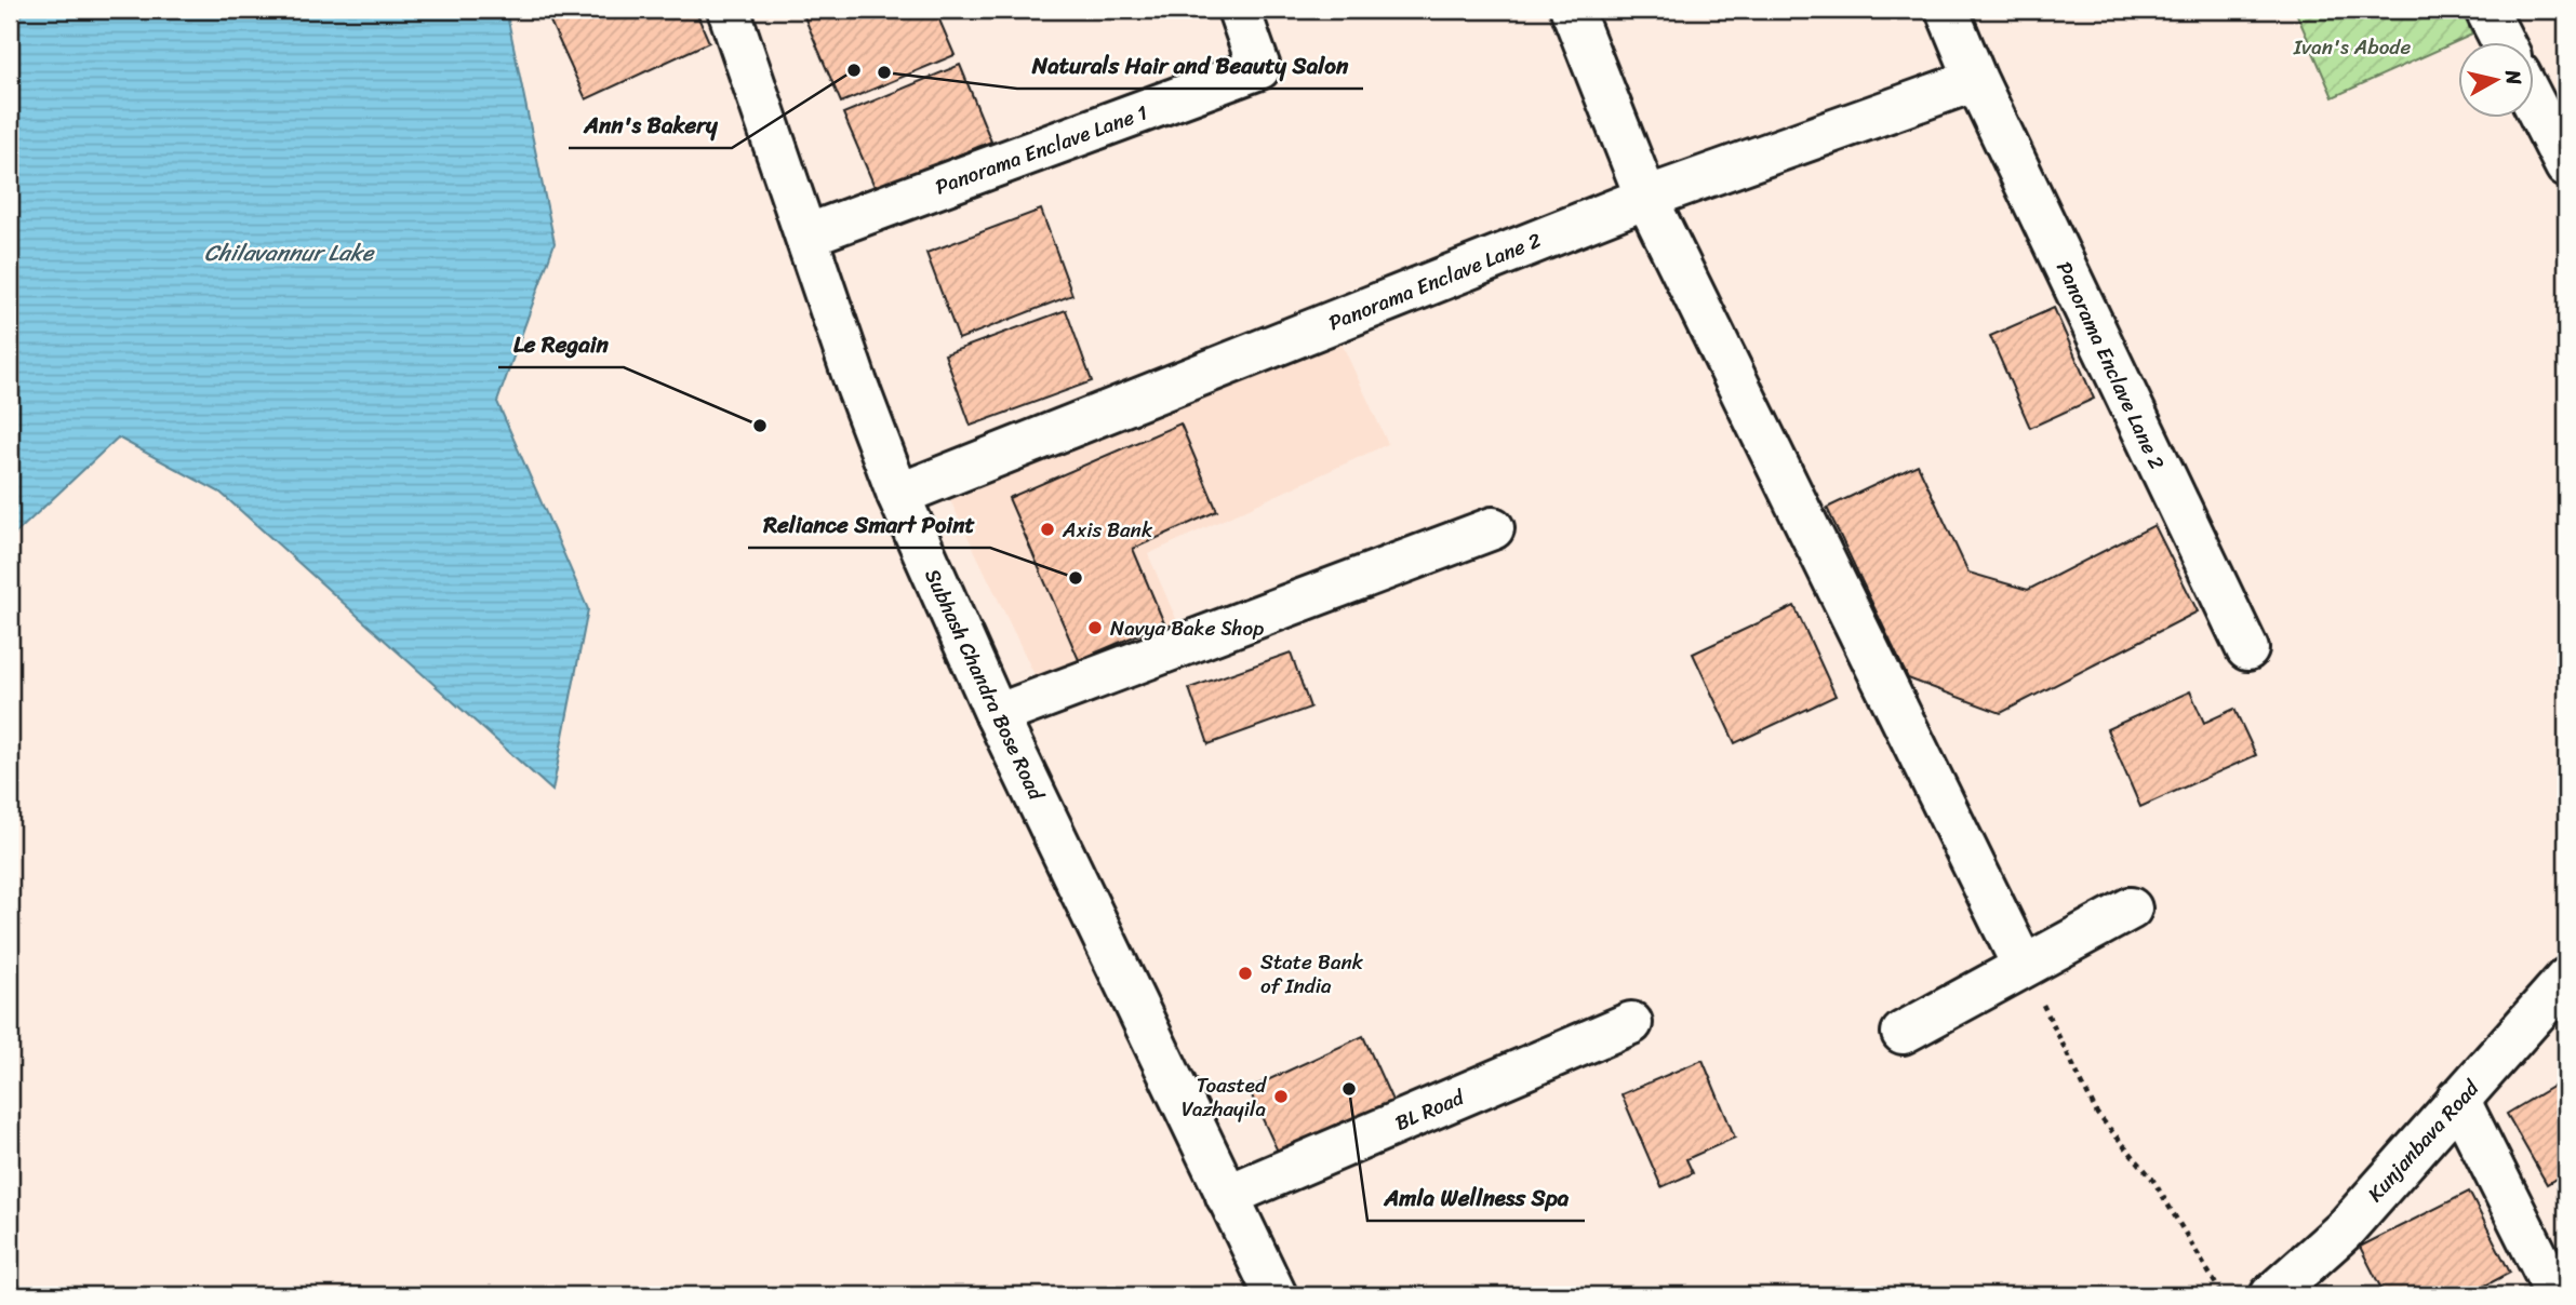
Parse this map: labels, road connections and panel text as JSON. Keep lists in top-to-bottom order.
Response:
{
  "streets": {
    "street": [
      "Panorama Enclave Lane 1",
      "Panorama Enclave Lane 2",
      "Subhash Chandra Bose Road",
      "BL Road",
      "Kunjanbava Road"
    ]
  },
  "crossings": [
    ["Panorama Enclave Lane 1", "Subhash Chandra Bose Road"],
    ["Panorama Enclave Lane 2", "Subhash Chandra Bose Road"],
    ["Subhash Chandra Bose Road", "BL Road"]
  ],
  "water": ["Chilavannur Lake"],
  "parks": ["Ivan's Abode"],
  "places": [
    "Ann's Bakery",
    "Naturals Hair and Beauty Salon",
    "Le Regain",
    "Axis Bank",
    "Reliance Smart Point",
    "Navya Bake Shop",
    "State Bank of India",
    "Amla Wellness Spa",
    "Toasted Vazhayila"
  ],
  "north": "right"
}
